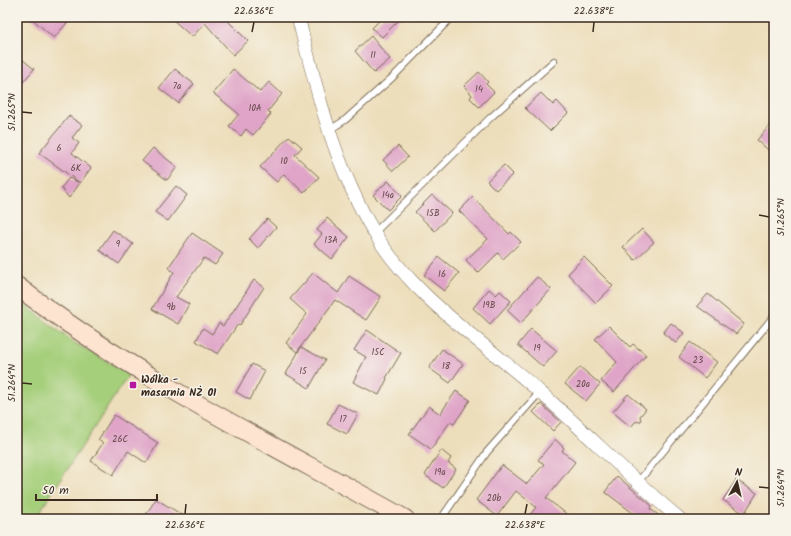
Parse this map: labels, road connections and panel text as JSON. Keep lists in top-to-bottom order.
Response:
{
  "places": {
    "transit": ["Wólka - masarnia NŻ 01"]
  },
  "house_numbers": [
    "11",
    "7a",
    "14",
    "10A",
    "6",
    "10",
    "6K",
    "14a",
    "15B",
    "13A",
    "9",
    "16",
    "19B",
    "9b",
    "19",
    "15C",
    "23",
    "18",
    "15",
    "20a",
    "17",
    "26C",
    "19a",
    "20b"
  ],
  "scale_bar": "50 m",
  "north": "top",
  "coordinates": [
    "22.636°E",
    "22.638°E",
    "51.265°N",
    "51.264°N"
  ]
}
